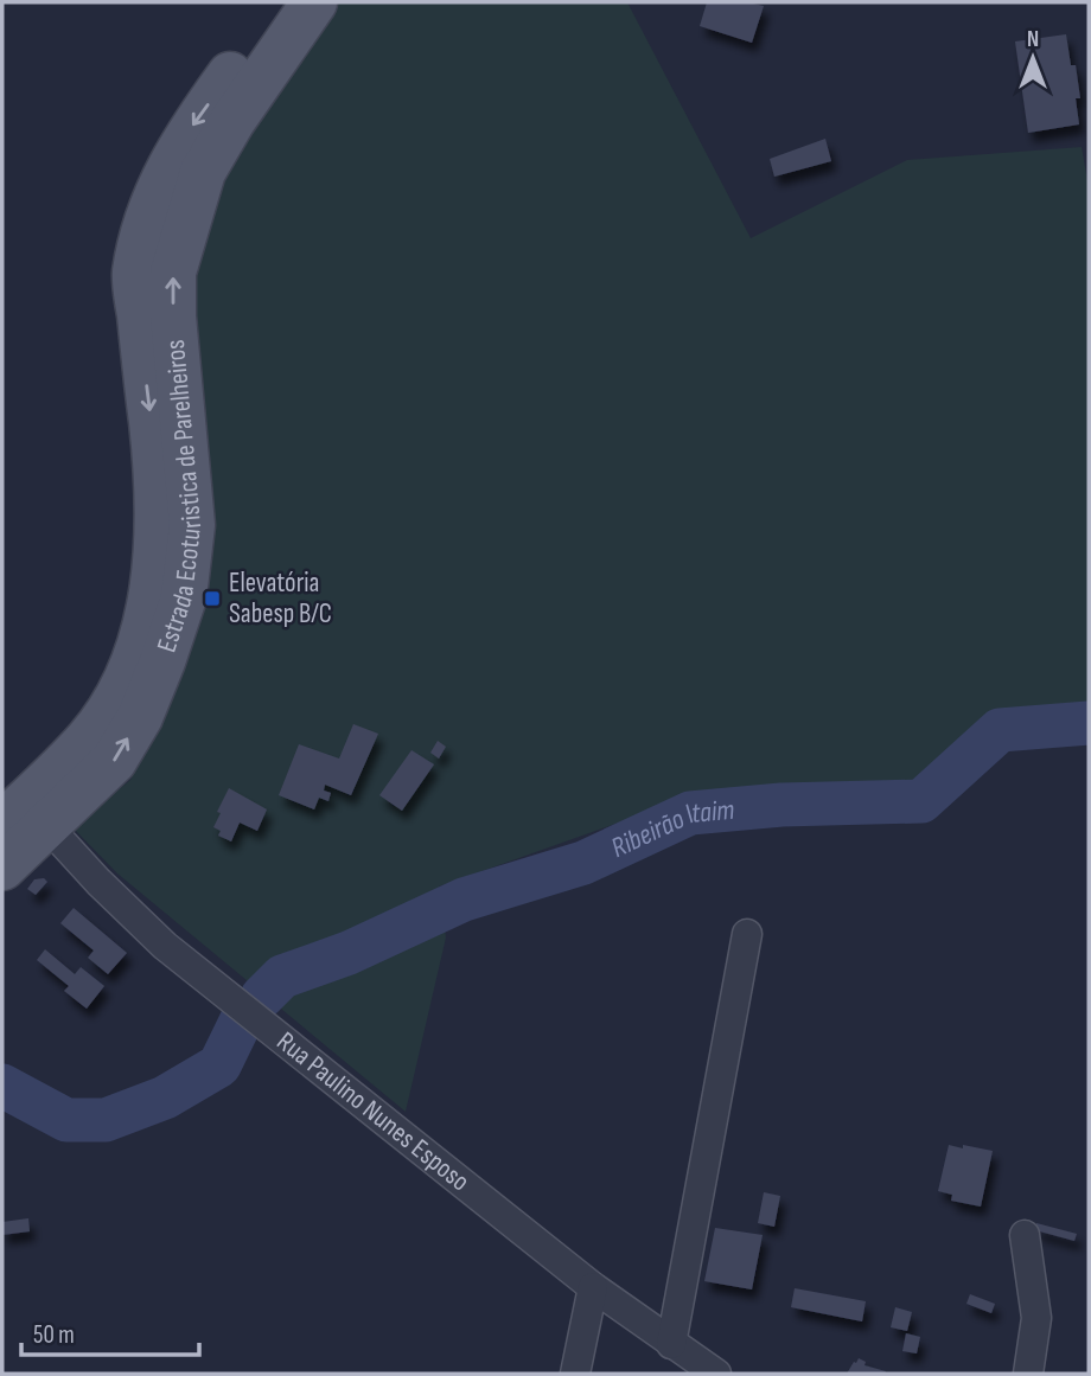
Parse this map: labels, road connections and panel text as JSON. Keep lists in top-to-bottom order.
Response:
{
  "streets": {
    "main road": ["Estrada Ecoturistica de Parelheiros"],
    "street": ["Rua Paulino Nunes Esposo"]
  },
  "crossings": [
    ["Estrada Ecoturistica de Parelheiros", "Rua Paulino Nunes Esposo"]
  ],
  "water": ["Ribeirão Itaim"],
  "places": {
    "transit": ["Elevatória Sabesp B/C"]
  },
  "scale_bar": "50 m",
  "north": "top"
}
